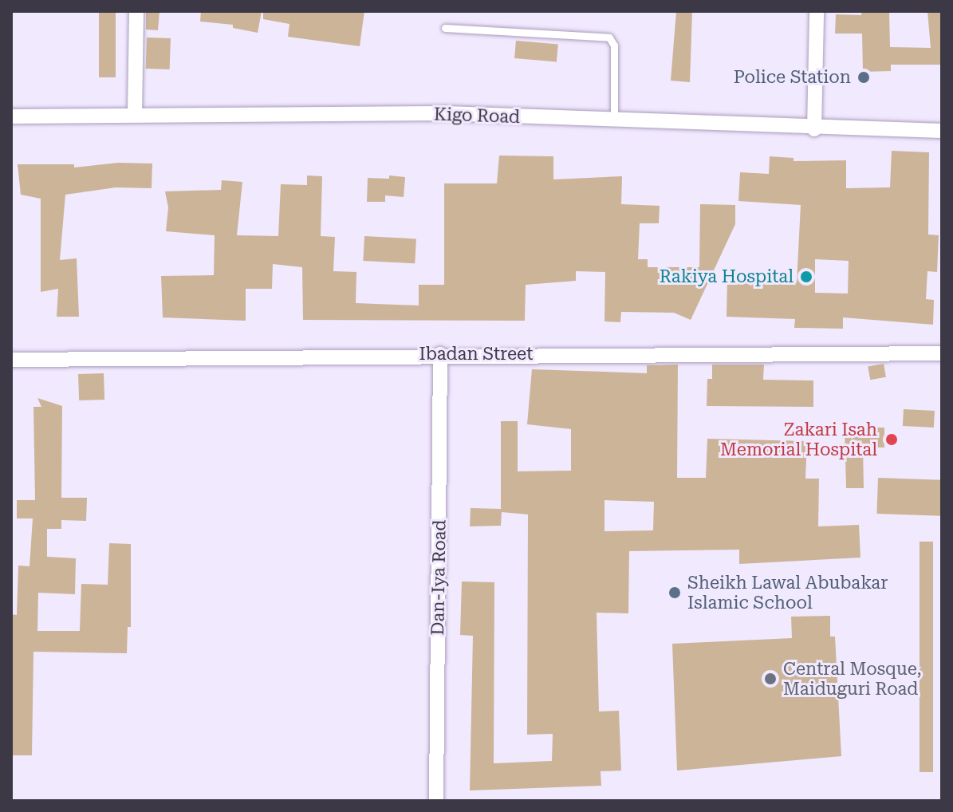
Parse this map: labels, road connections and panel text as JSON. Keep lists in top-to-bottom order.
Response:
{
  "streets": {
    "street": ["Kigo Road", "Ibadan Street", "Dan-Iya Road"]
  },
  "crossings": [
    ["Ibadan Street", "Dan-Iya Road"]
  ],
  "places": [
    "Police Station",
    "Rakiya Hospital",
    "Zakari Isah Memorial Hospital",
    "Sheikh Lawal Abubakar Islamic School",
    "Central Mosque, Maiduguri Road"
  ]
}
